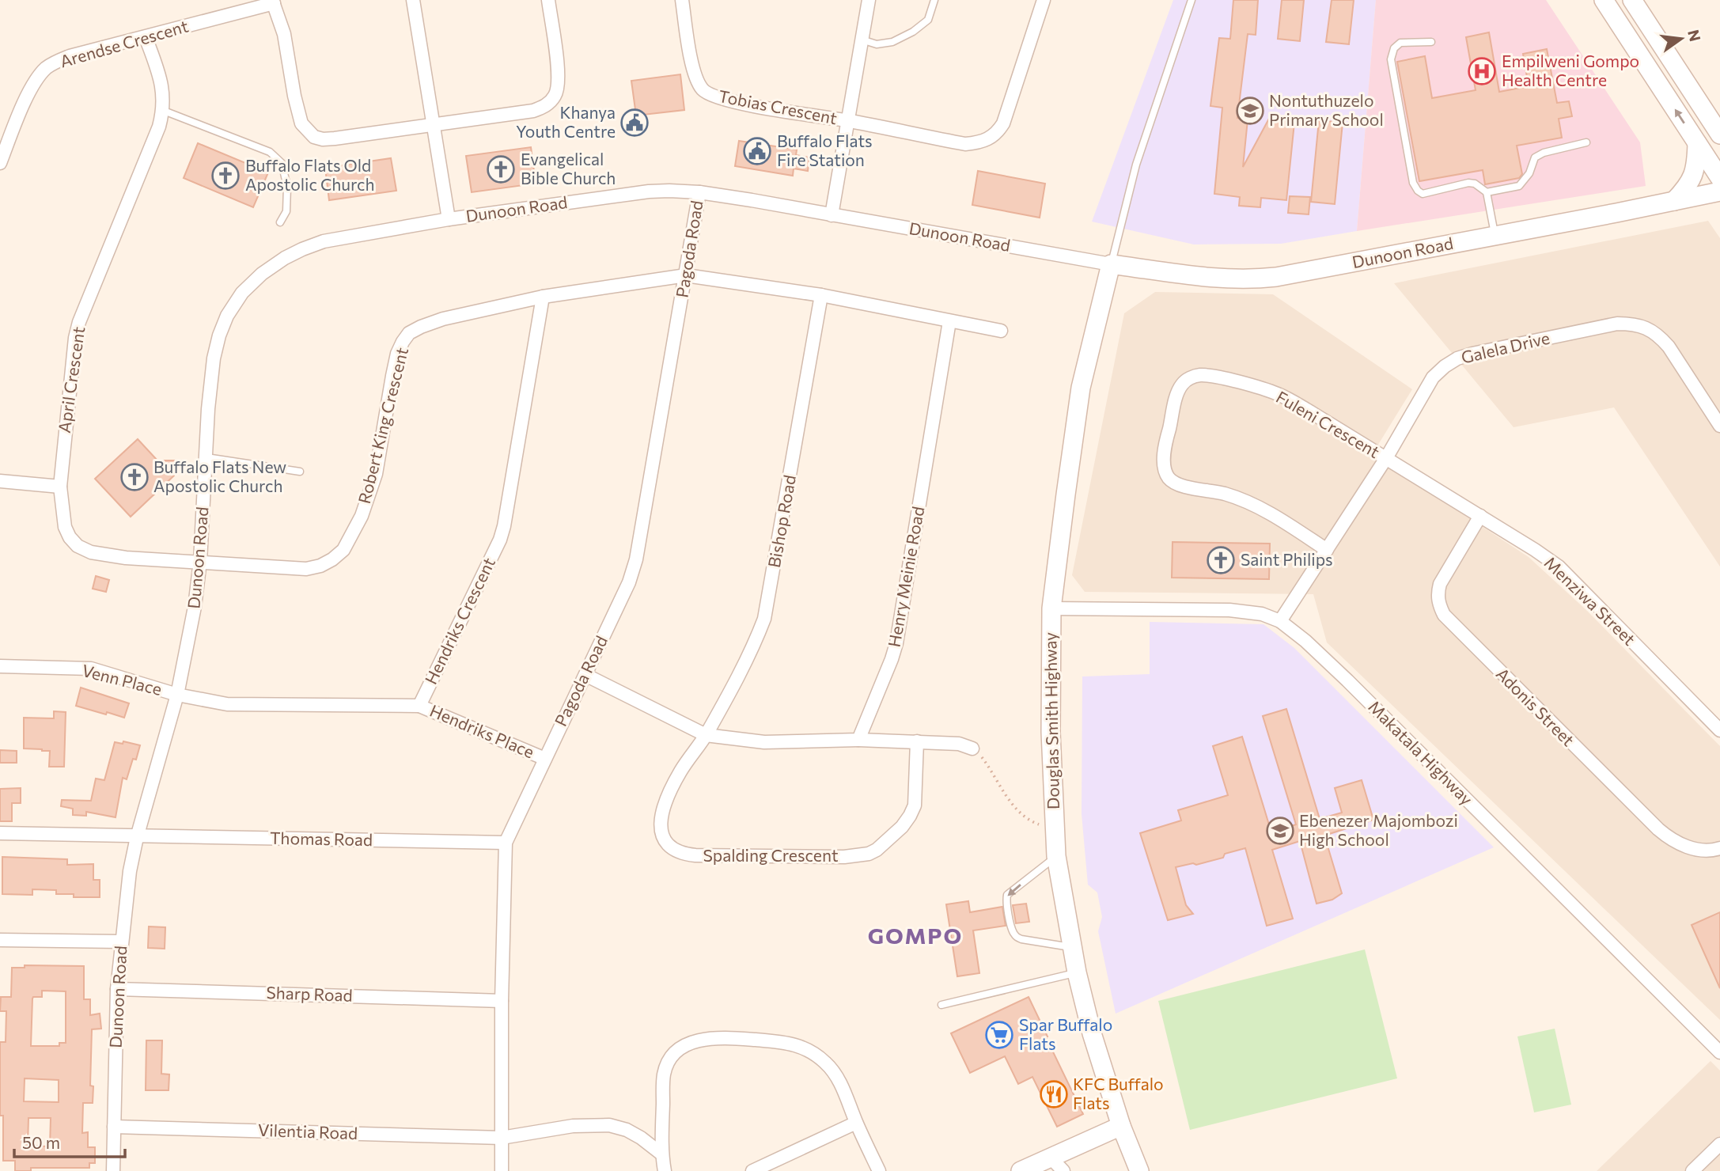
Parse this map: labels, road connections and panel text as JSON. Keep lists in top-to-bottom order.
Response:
{
  "streets": {
    "street": [
      "Arendse Crescent",
      "Tobias Crescent",
      "Dunoon Road",
      "Pagoda Road",
      "Galela Drive",
      "April Crescent",
      "Fuleni Crescent",
      "Robert King Crescent",
      "Bishop Road",
      "Henry Meinie Road",
      "Menziwa Street",
      "Hendriks Crescent",
      "Venn Place",
      "Adonis Street",
      "Douglas Smith Highway",
      "Hendriks Place",
      "Makatala Highway",
      "Thomas Road",
      "Spalding Crescent",
      "Sharp Road",
      "Vilentia Road"
    ]
  },
  "crossings": [
    ["Arendse Crescent", "April Crescent"],
    ["Dunoon Road", "Pagoda Road"],
    ["Dunoon Road", "April Crescent"],
    ["Dunoon Road", "Robert King Crescent"],
    ["Dunoon Road", "Venn Place"],
    ["Dunoon Road", "Douglas Smith Highway"],
    ["Dunoon Road", "Thomas Road"],
    ["Dunoon Road", "Sharp Road"],
    ["Dunoon Road", "Vilentia Road"],
    ["Pagoda Road", "Robert King Crescent"],
    ["Pagoda Road", "Hendriks Place"],
    ["Pagoda Road", "Thomas Road"],
    ["Pagoda Road", "Sharp Road"],
    ["Pagoda Road", "Vilentia Road"],
    ["Galela Drive", "Fuleni Crescent"],
    ["Galela Drive", "Menziwa Street"],
    ["Galela Drive", "Makatala Highway"],
    ["April Crescent", "Robert King Crescent"],
    ["Fuleni Crescent", "Menziwa Street"],
    ["Robert King Crescent", "Hendriks Crescent"],
    ["Bishop Road", "Spalding Crescent"],
    ["Menziwa Street", "Adonis Street"],
    ["Hendriks Crescent", "Hendriks Place"],
    ["Douglas Smith Highway", "Makatala Highway"]
  ],
  "districts": ["GOMPO"],
  "places": {
    "hospital": ["Empilweni Gompo Health Centre"],
    "school or university": ["Nontuthuzelo Primary School", "Ebenezer Majombozi High School"],
    "public building": ["Khanya Youth Centre", "Buffalo Flats Fire Station"],
    "church": [
      "Evangelical Bible Church",
      "Buffalo Flats Old Apostolic Church",
      "Buffalo Flats New Apostolic Church",
      "Saint Philips"
    ],
    "supermarket": ["Spar Buffalo Flats"],
    "restaurant": ["KFC Buffalo Flats"]
  },
  "scale_bar": "50 m",
  "north": "right"
}
